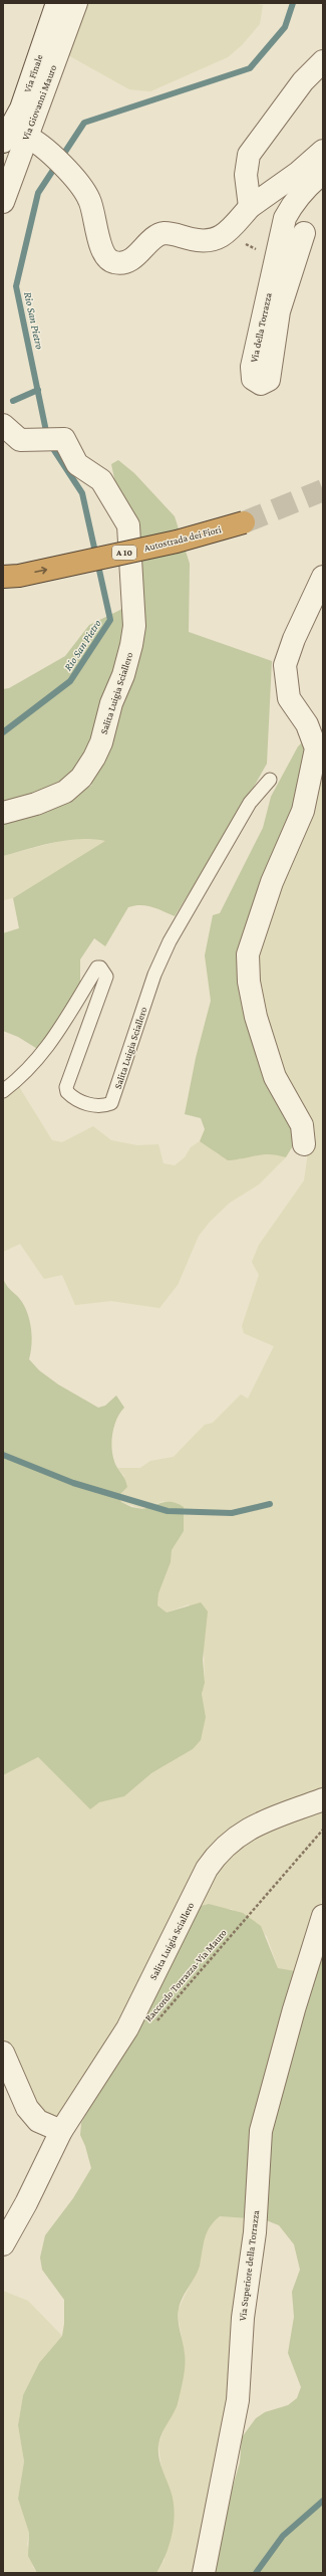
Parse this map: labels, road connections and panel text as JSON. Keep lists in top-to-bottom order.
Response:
{
  "streets": {
    "highway": ["Autostrada dei Fiori", "A 10"],
    "street": [
      "Via Finale",
      "Via Giovanni Mauro",
      "Via della Torrazza",
      "Salita Luigia Sciallero",
      "Via Superiore della Torrazza"
    ],
    "path": ["Raccordo Torrazza-Via Mauro"]
  },
  "one_way": ["Autostrada dei Fiori"],
  "water": ["Rio San Pietro"]
}
